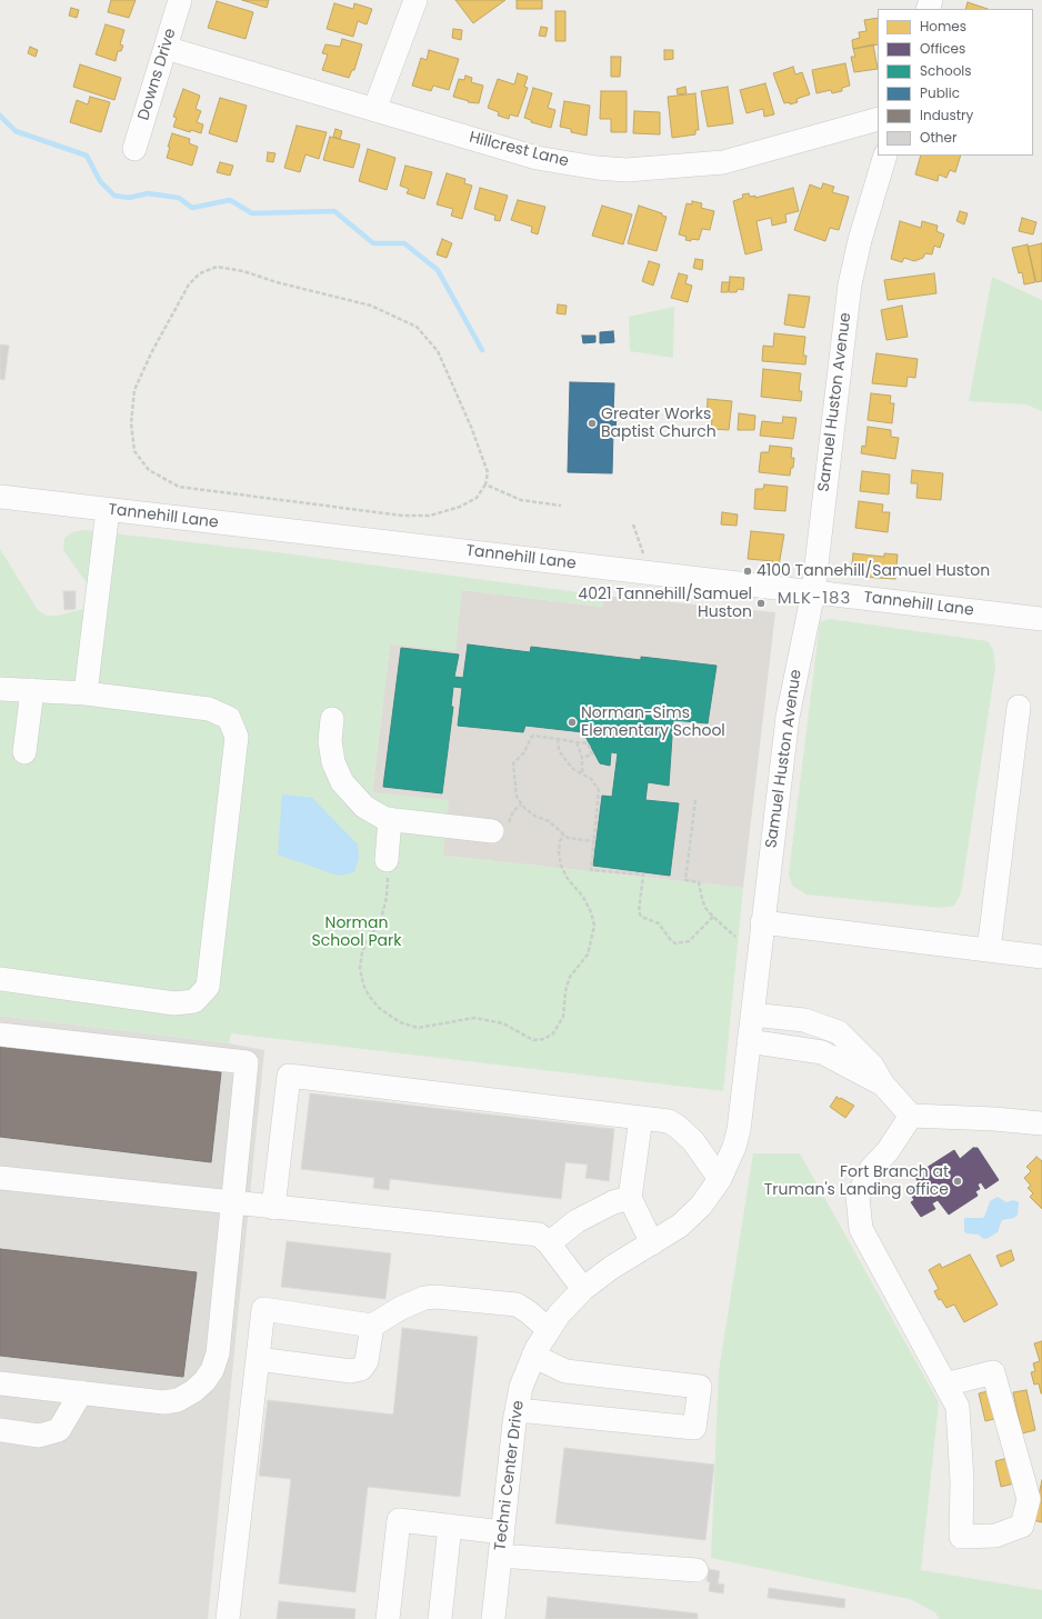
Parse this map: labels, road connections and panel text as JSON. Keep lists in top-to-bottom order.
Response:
{
  "streets": {
    "street": [
      "Downs Drive",
      "Hillcrest Lane",
      "Samuel Huston Avenue",
      "Tannehill Lane",
      "Techni Center Drive"
    ]
  },
  "crossings": [
    ["Downs Drive", "Hillcrest Lane"],
    ["Samuel Huston Avenue", "Tannehill Lane"],
    ["Samuel Huston Avenue", "Techni Center Drive"]
  ],
  "districts": ["MLK-183"],
  "parks": ["Norman School Park"],
  "places": [
    "Greater Works Baptist Church",
    "4100 Tannehill/Samuel Huston",
    "4021 Tannehill/Samuel Huston",
    "Norman-Sims Elementary School",
    "Fort Branch at Truman's Landing office"
  ],
  "legend": [
    "Homes",
    "Offices",
    "Schools",
    "Public",
    "Industry",
    "Other"
  ]
}
